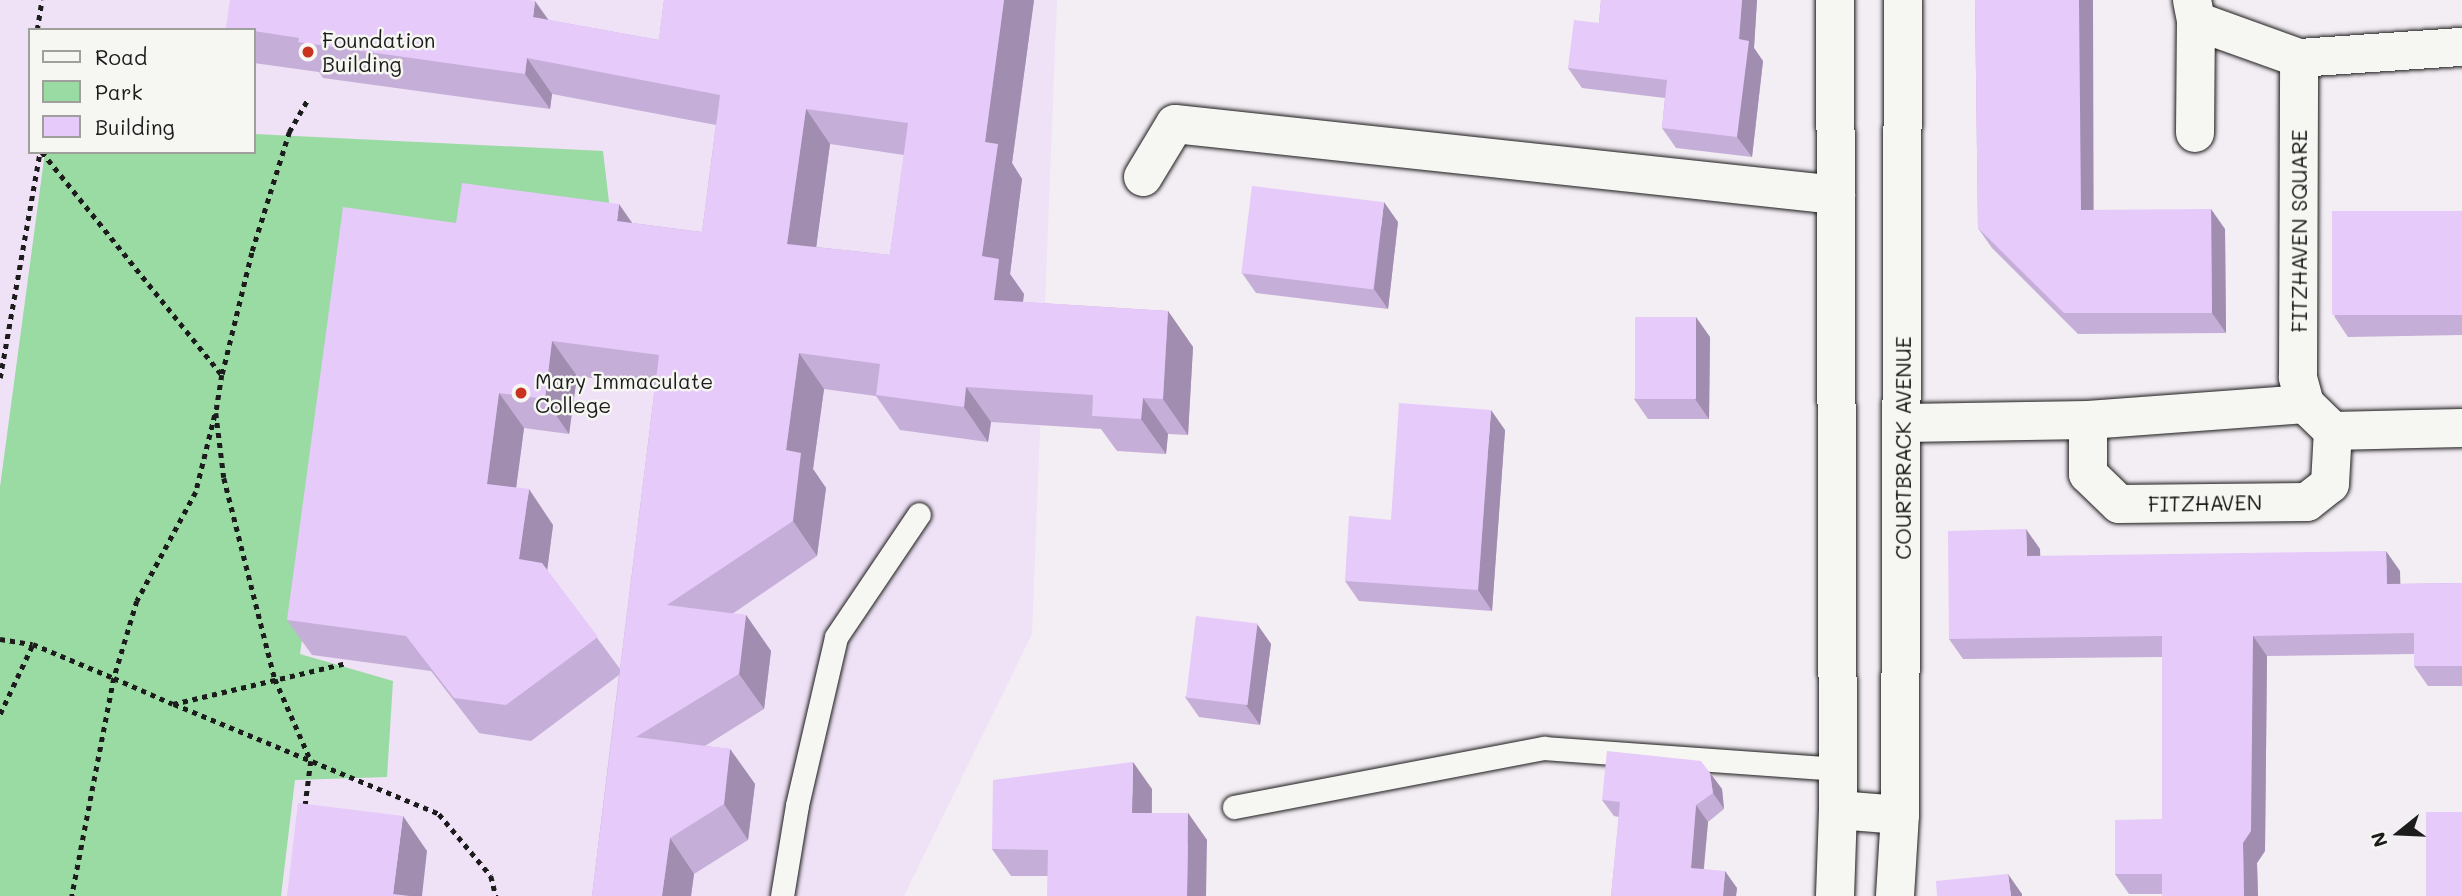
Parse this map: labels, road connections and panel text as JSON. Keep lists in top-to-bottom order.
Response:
{
  "streets": {
    "street": ["FITZHAVEN SQUARE", "COURTBRACK AVENUE", "FITZHAVEN"]
  },
  "places": ["Foundation Building", "Mary Immaculate College"],
  "legend": ["Road", "Park", "Building"],
  "north": "left"
}
